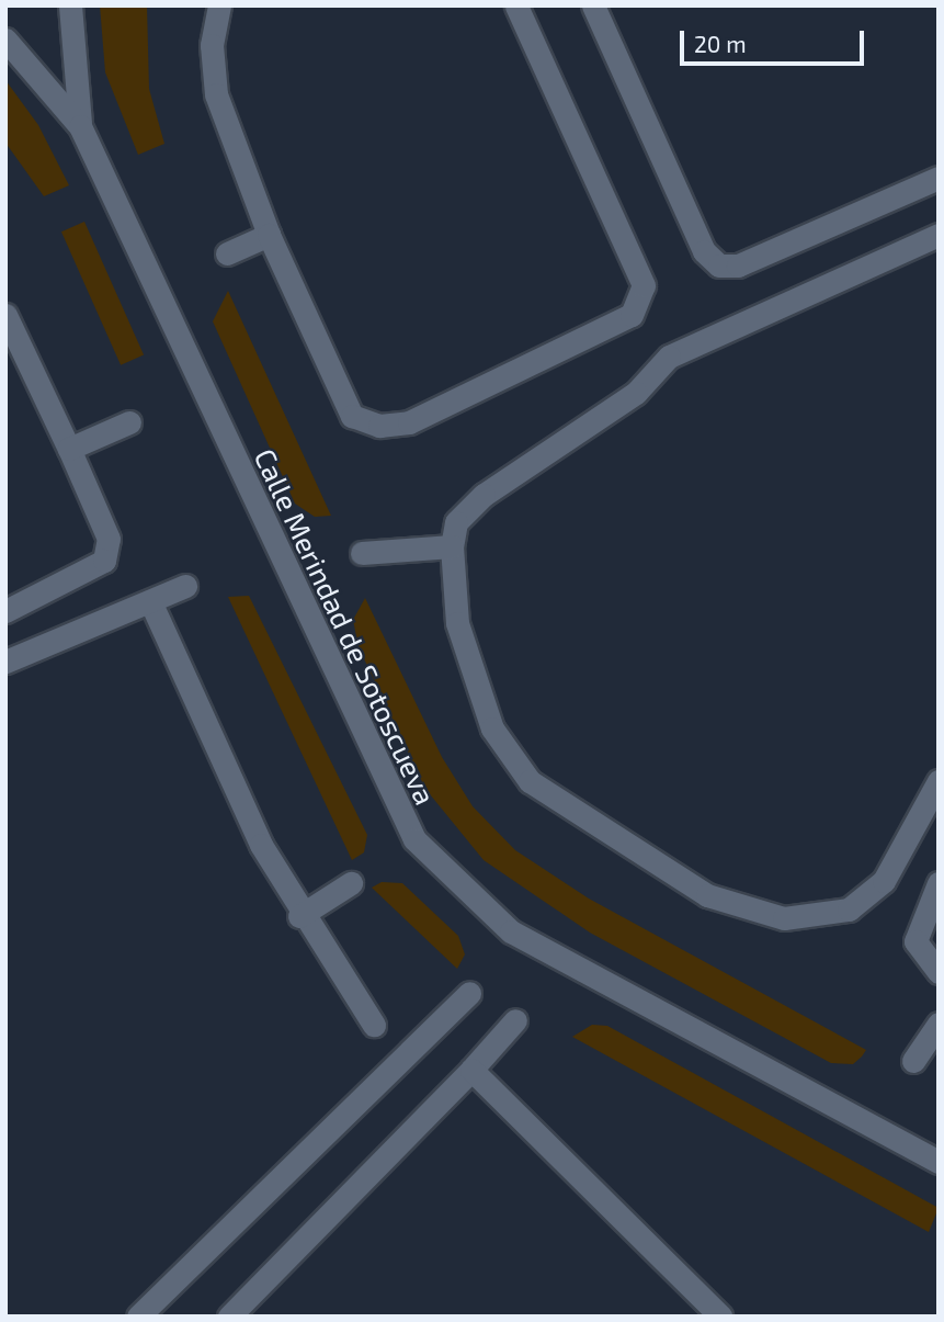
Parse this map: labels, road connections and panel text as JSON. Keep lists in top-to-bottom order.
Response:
{
  "streets": {
    "street": ["Calle Merindad de Sotoscueva"]
  },
  "scale_bar": "20 m"
}
